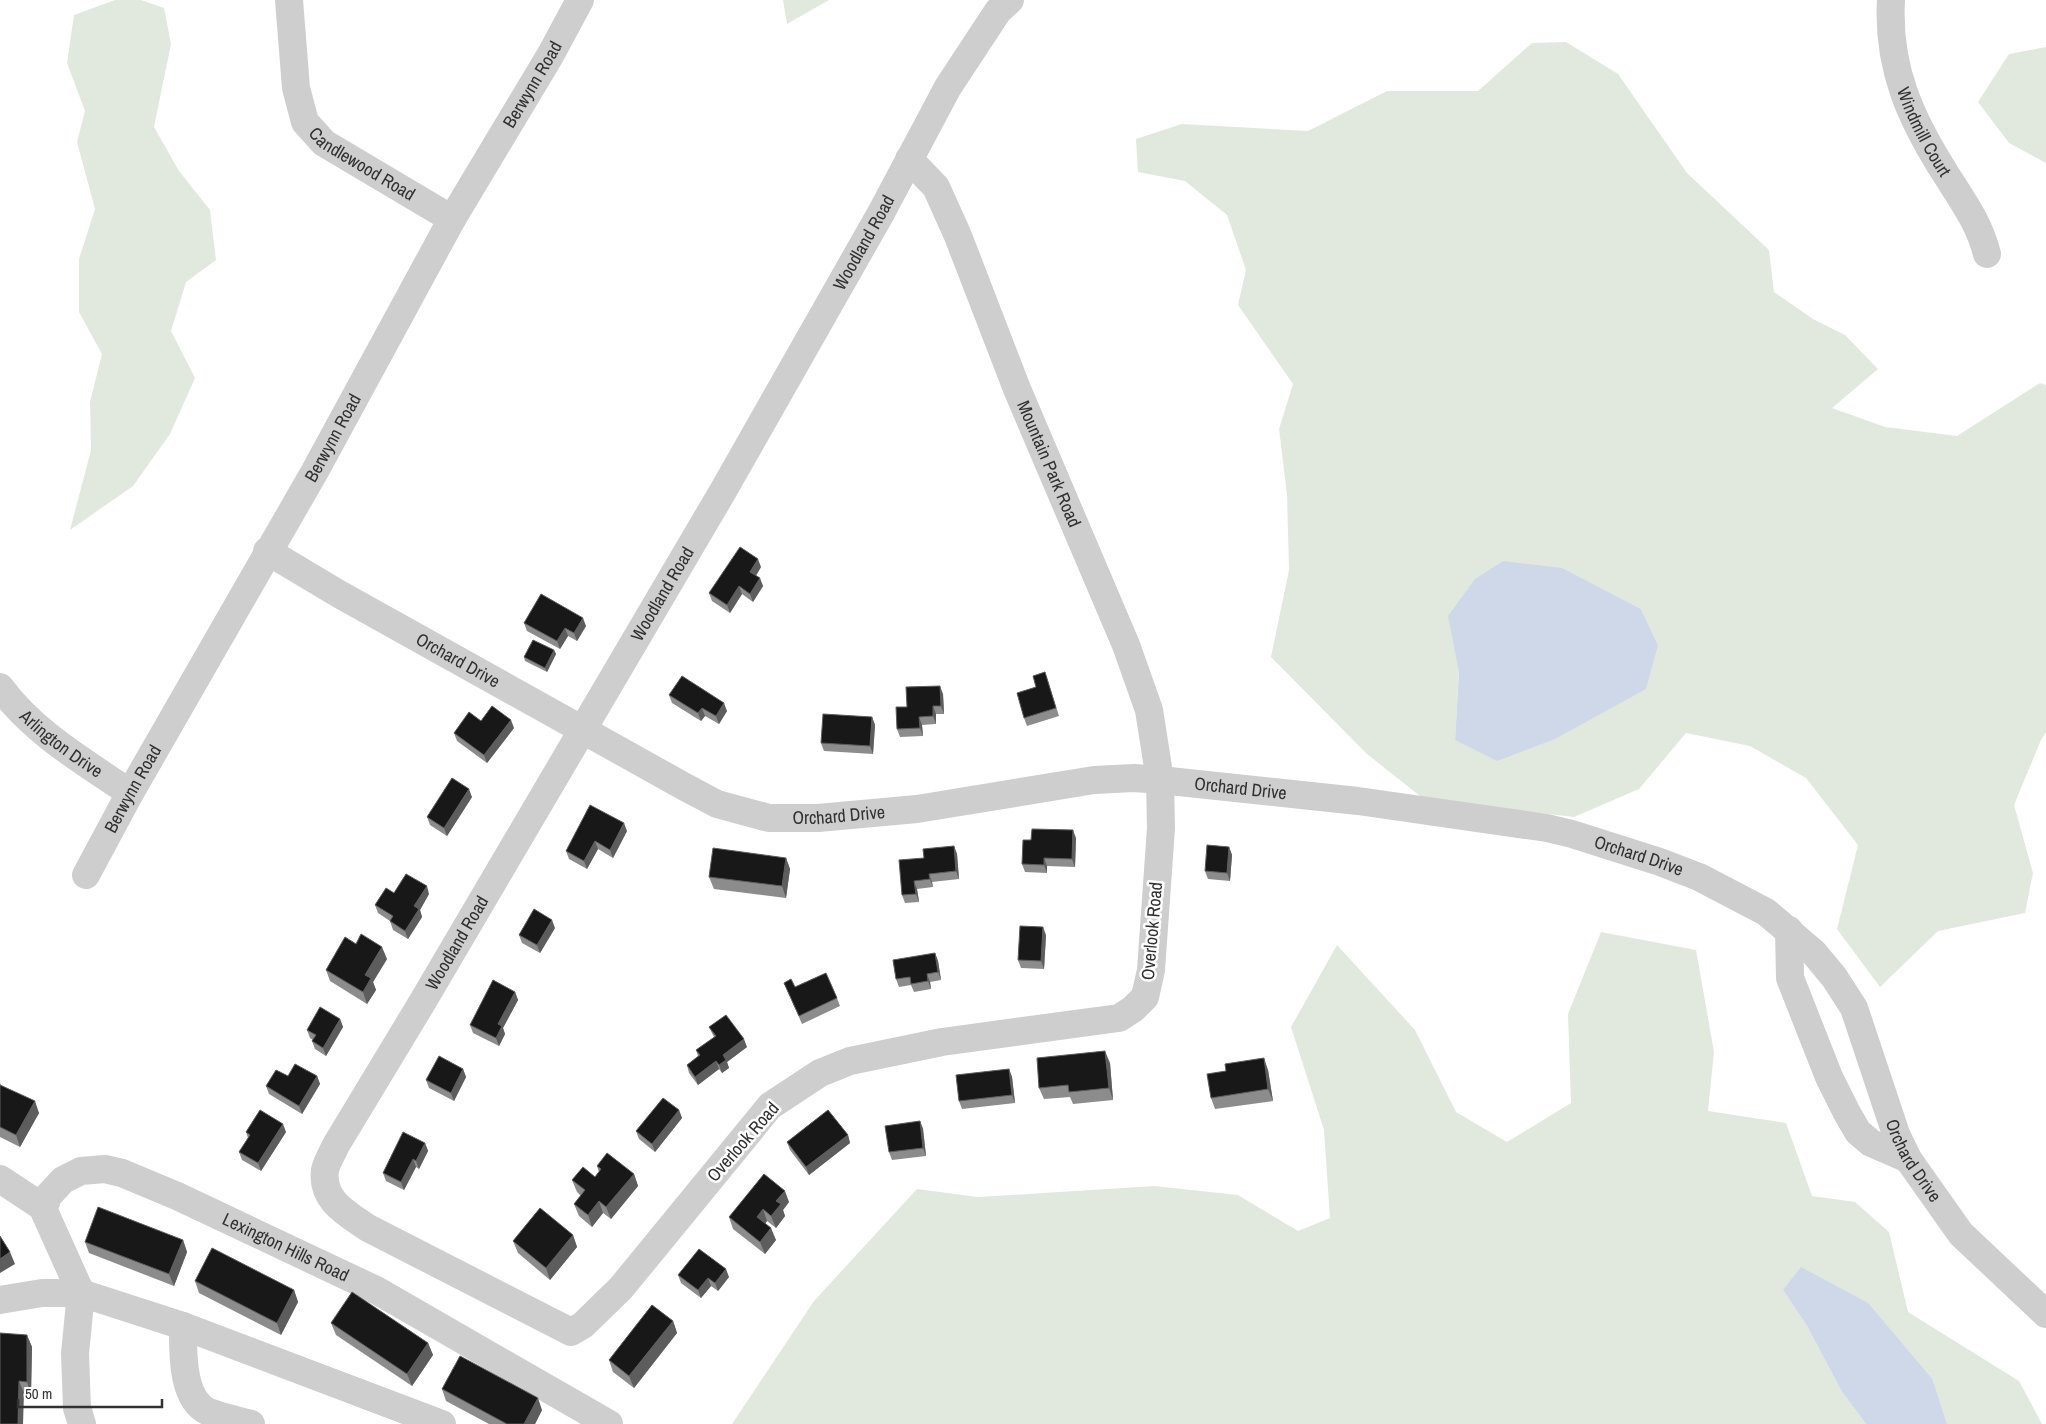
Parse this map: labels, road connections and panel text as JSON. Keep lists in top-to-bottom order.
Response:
{
  "streets": {
    "street": [
      "Berwynn Road",
      "Windmill Court",
      "Candlewood Road",
      "Woodland Road",
      "Mountain Park Road",
      "Orchard Drive",
      "Arlington Drive",
      "Overlook Road",
      "Lexington Hills Road"
    ]
  },
  "crossings": [
    ["Berwynn Road", "Candlewood Road"],
    ["Berwynn Road", "Orchard Drive"],
    ["Berwynn Road", "Arlington Drive"],
    ["Woodland Road", "Mountain Park Road"],
    ["Woodland Road", "Orchard Drive"],
    ["Woodland Road", "Overlook Road"],
    ["Mountain Park Road", "Orchard Drive"],
    ["Mountain Park Road", "Overlook Road"],
    ["Orchard Drive", "Overlook Road"]
  ],
  "scale_bar": "50 m"
}
